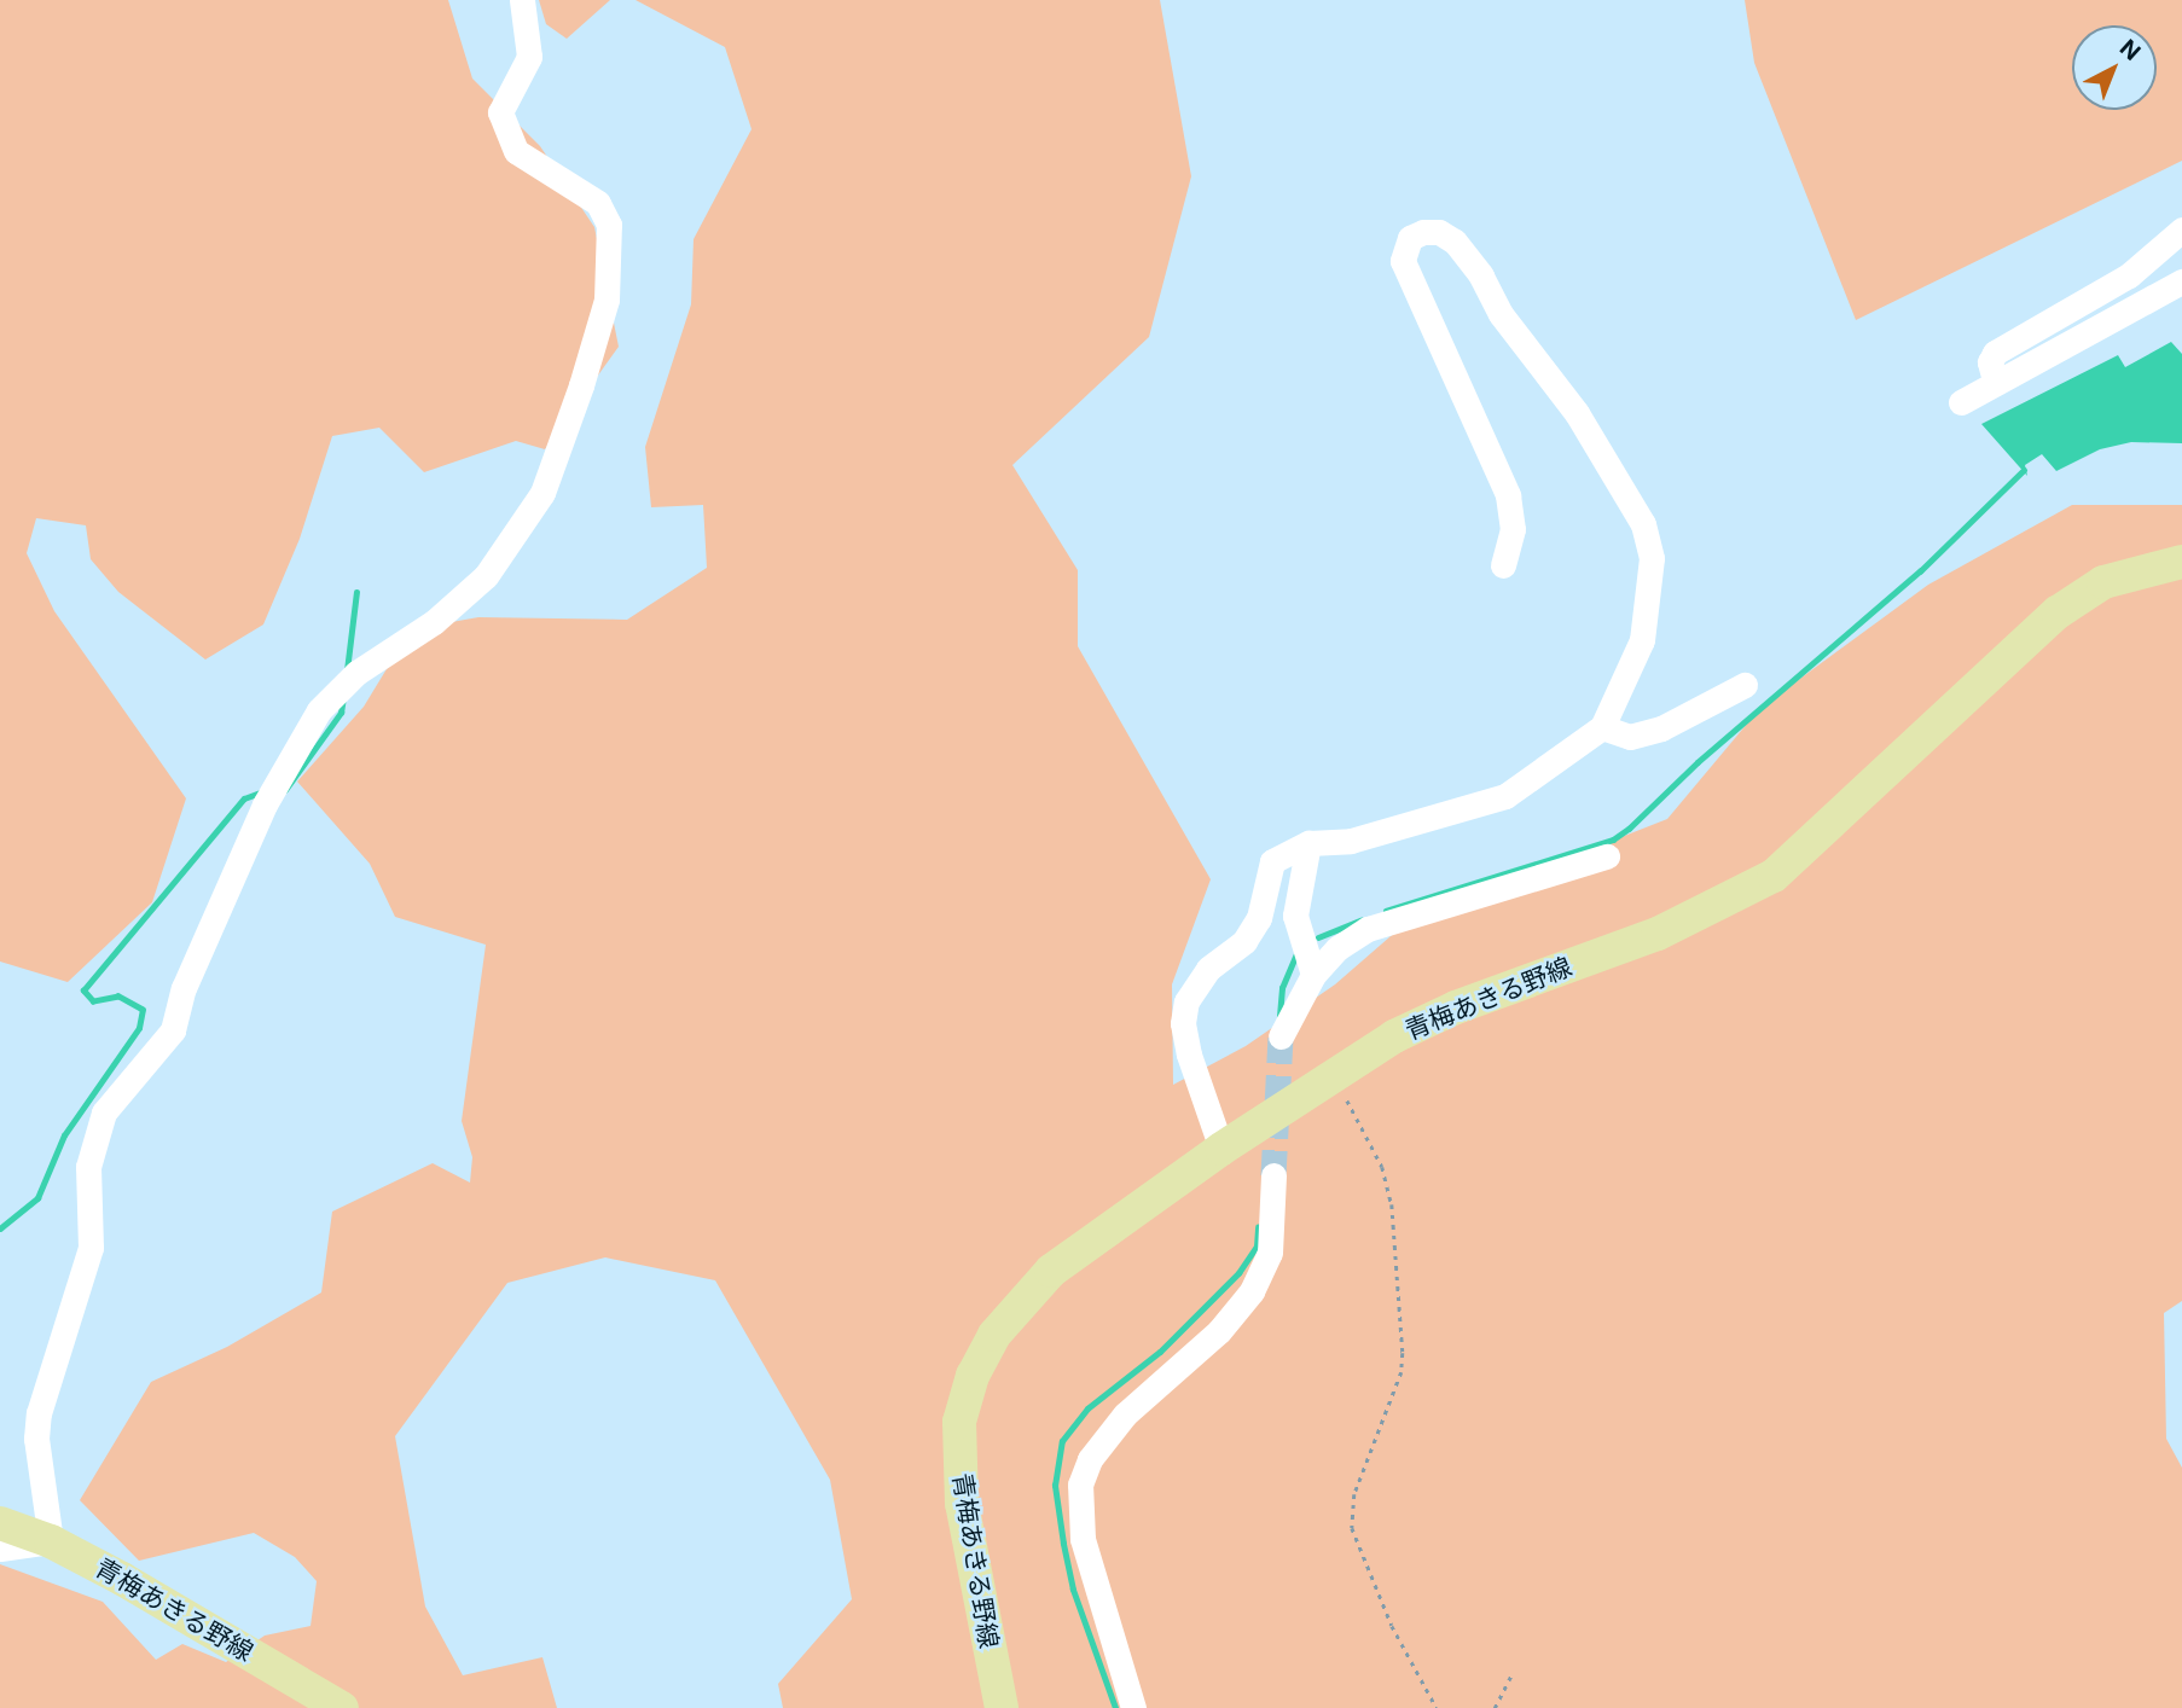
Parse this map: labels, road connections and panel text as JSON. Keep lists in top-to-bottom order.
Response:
{
  "streets": {
    "main road": ["青梅あきる野線"]
  },
  "north": "top right"
}
